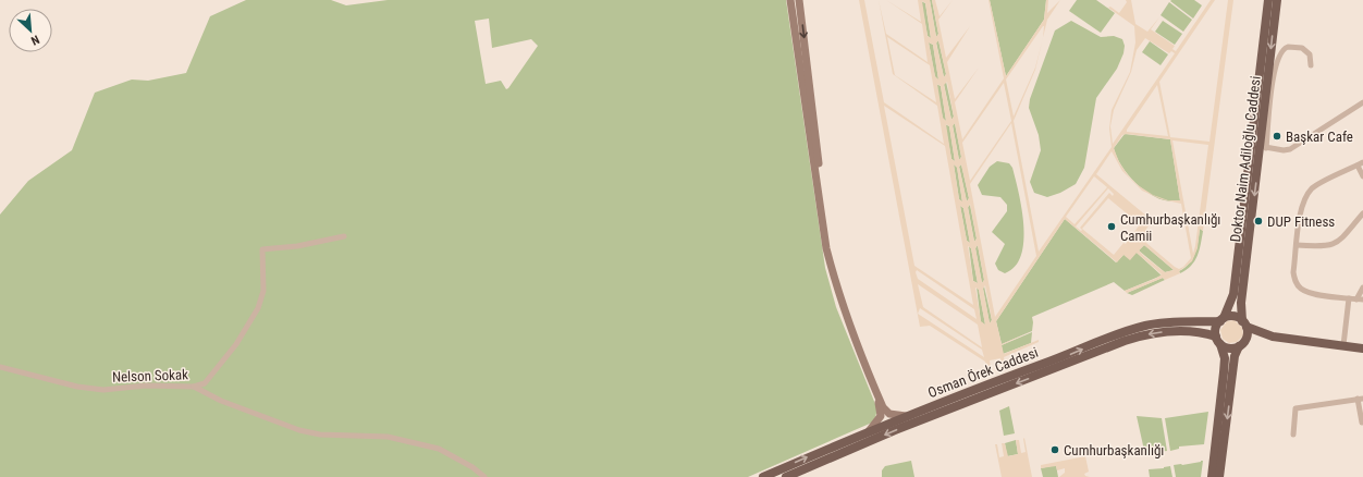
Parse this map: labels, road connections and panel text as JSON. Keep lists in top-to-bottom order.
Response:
{
  "streets": {
    "main road": ["Doktor Naim Adiloğlu Caddesi", "Osman Örek Caddesi"],
    "street": ["Nelson Sokak"]
  },
  "crossings": [
    ["Doktor Naim Adiloğlu Caddesi", "Osman Örek Caddesi"]
  ],
  "places": [
    "Başkar Cafe",
    "DUP Fitness",
    "Cumhurbaşkanlığı Camii",
    "Cumhurbaşkanlığı"
  ],
  "north": "bottom right"
}
